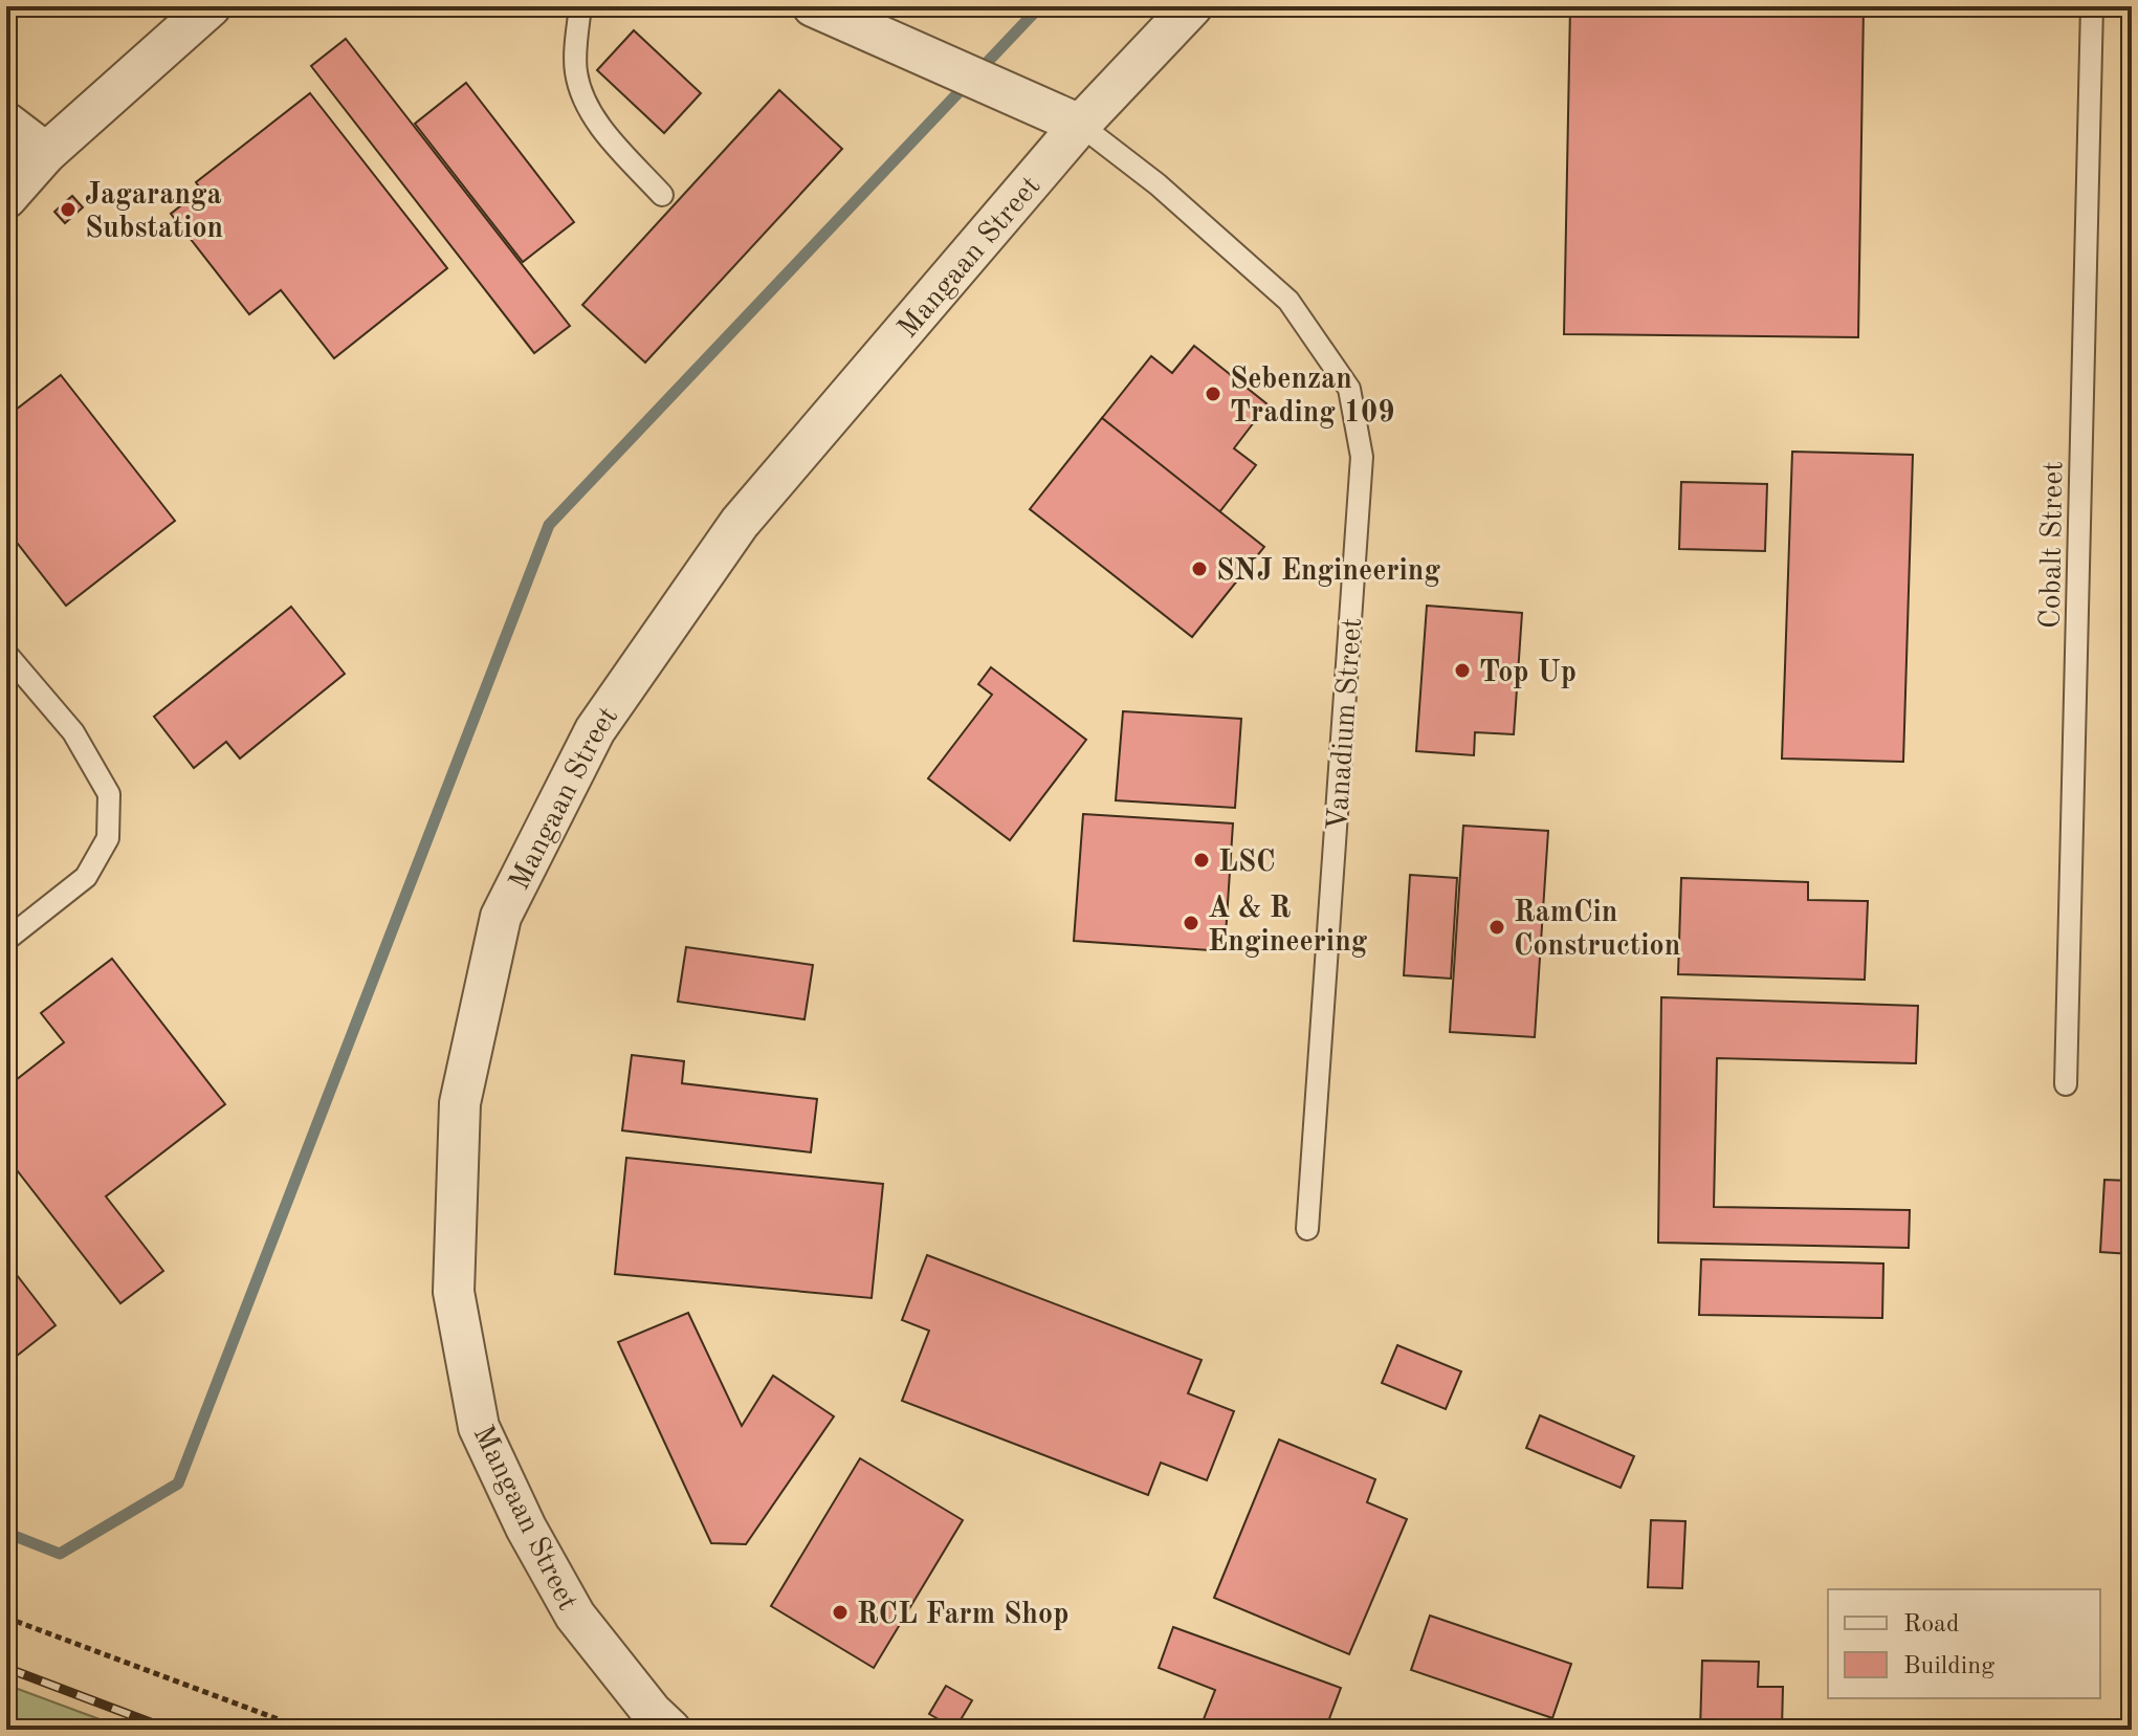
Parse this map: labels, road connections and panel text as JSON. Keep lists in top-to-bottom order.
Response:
{
  "streets": {
    "street": ["Mangaan Street", "Vanadium Street"],
    "lane": ["Cobalt Street"]
  },
  "crossings": [
    ["Mangaan Street", "Vanadium Street"]
  ],
  "places": [
    "Jagaranga Substation",
    "Sebenzan Trading 109",
    "SNJ Engineering",
    "Top Up",
    "LSC",
    "A & R Engineering",
    "RamCin Construction",
    "RCL Farm Shop"
  ],
  "legend": ["Road", "Building"]
}
